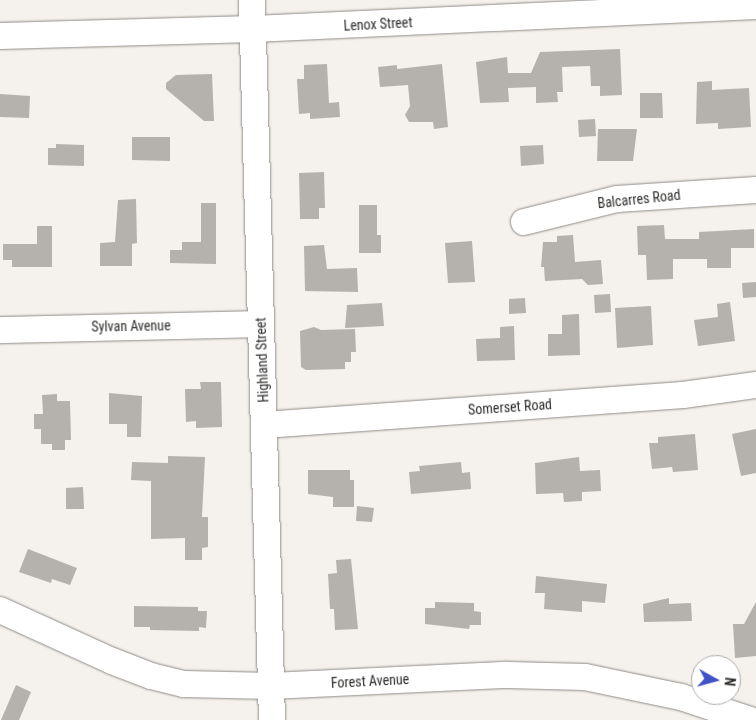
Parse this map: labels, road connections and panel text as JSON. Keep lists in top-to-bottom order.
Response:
{
  "streets": {
    "street": [
      "Lenox Street",
      "Balcarres Road",
      "Sylvan Avenue",
      "Highland Street",
      "Somerset Road",
      "Forest Avenue"
    ]
  },
  "crossings": [
    ["Lenox Street", "Highland Street"],
    ["Sylvan Avenue", "Highland Street"],
    ["Highland Street", "Somerset Road"],
    ["Highland Street", "Forest Avenue"]
  ],
  "north": "right"
}
